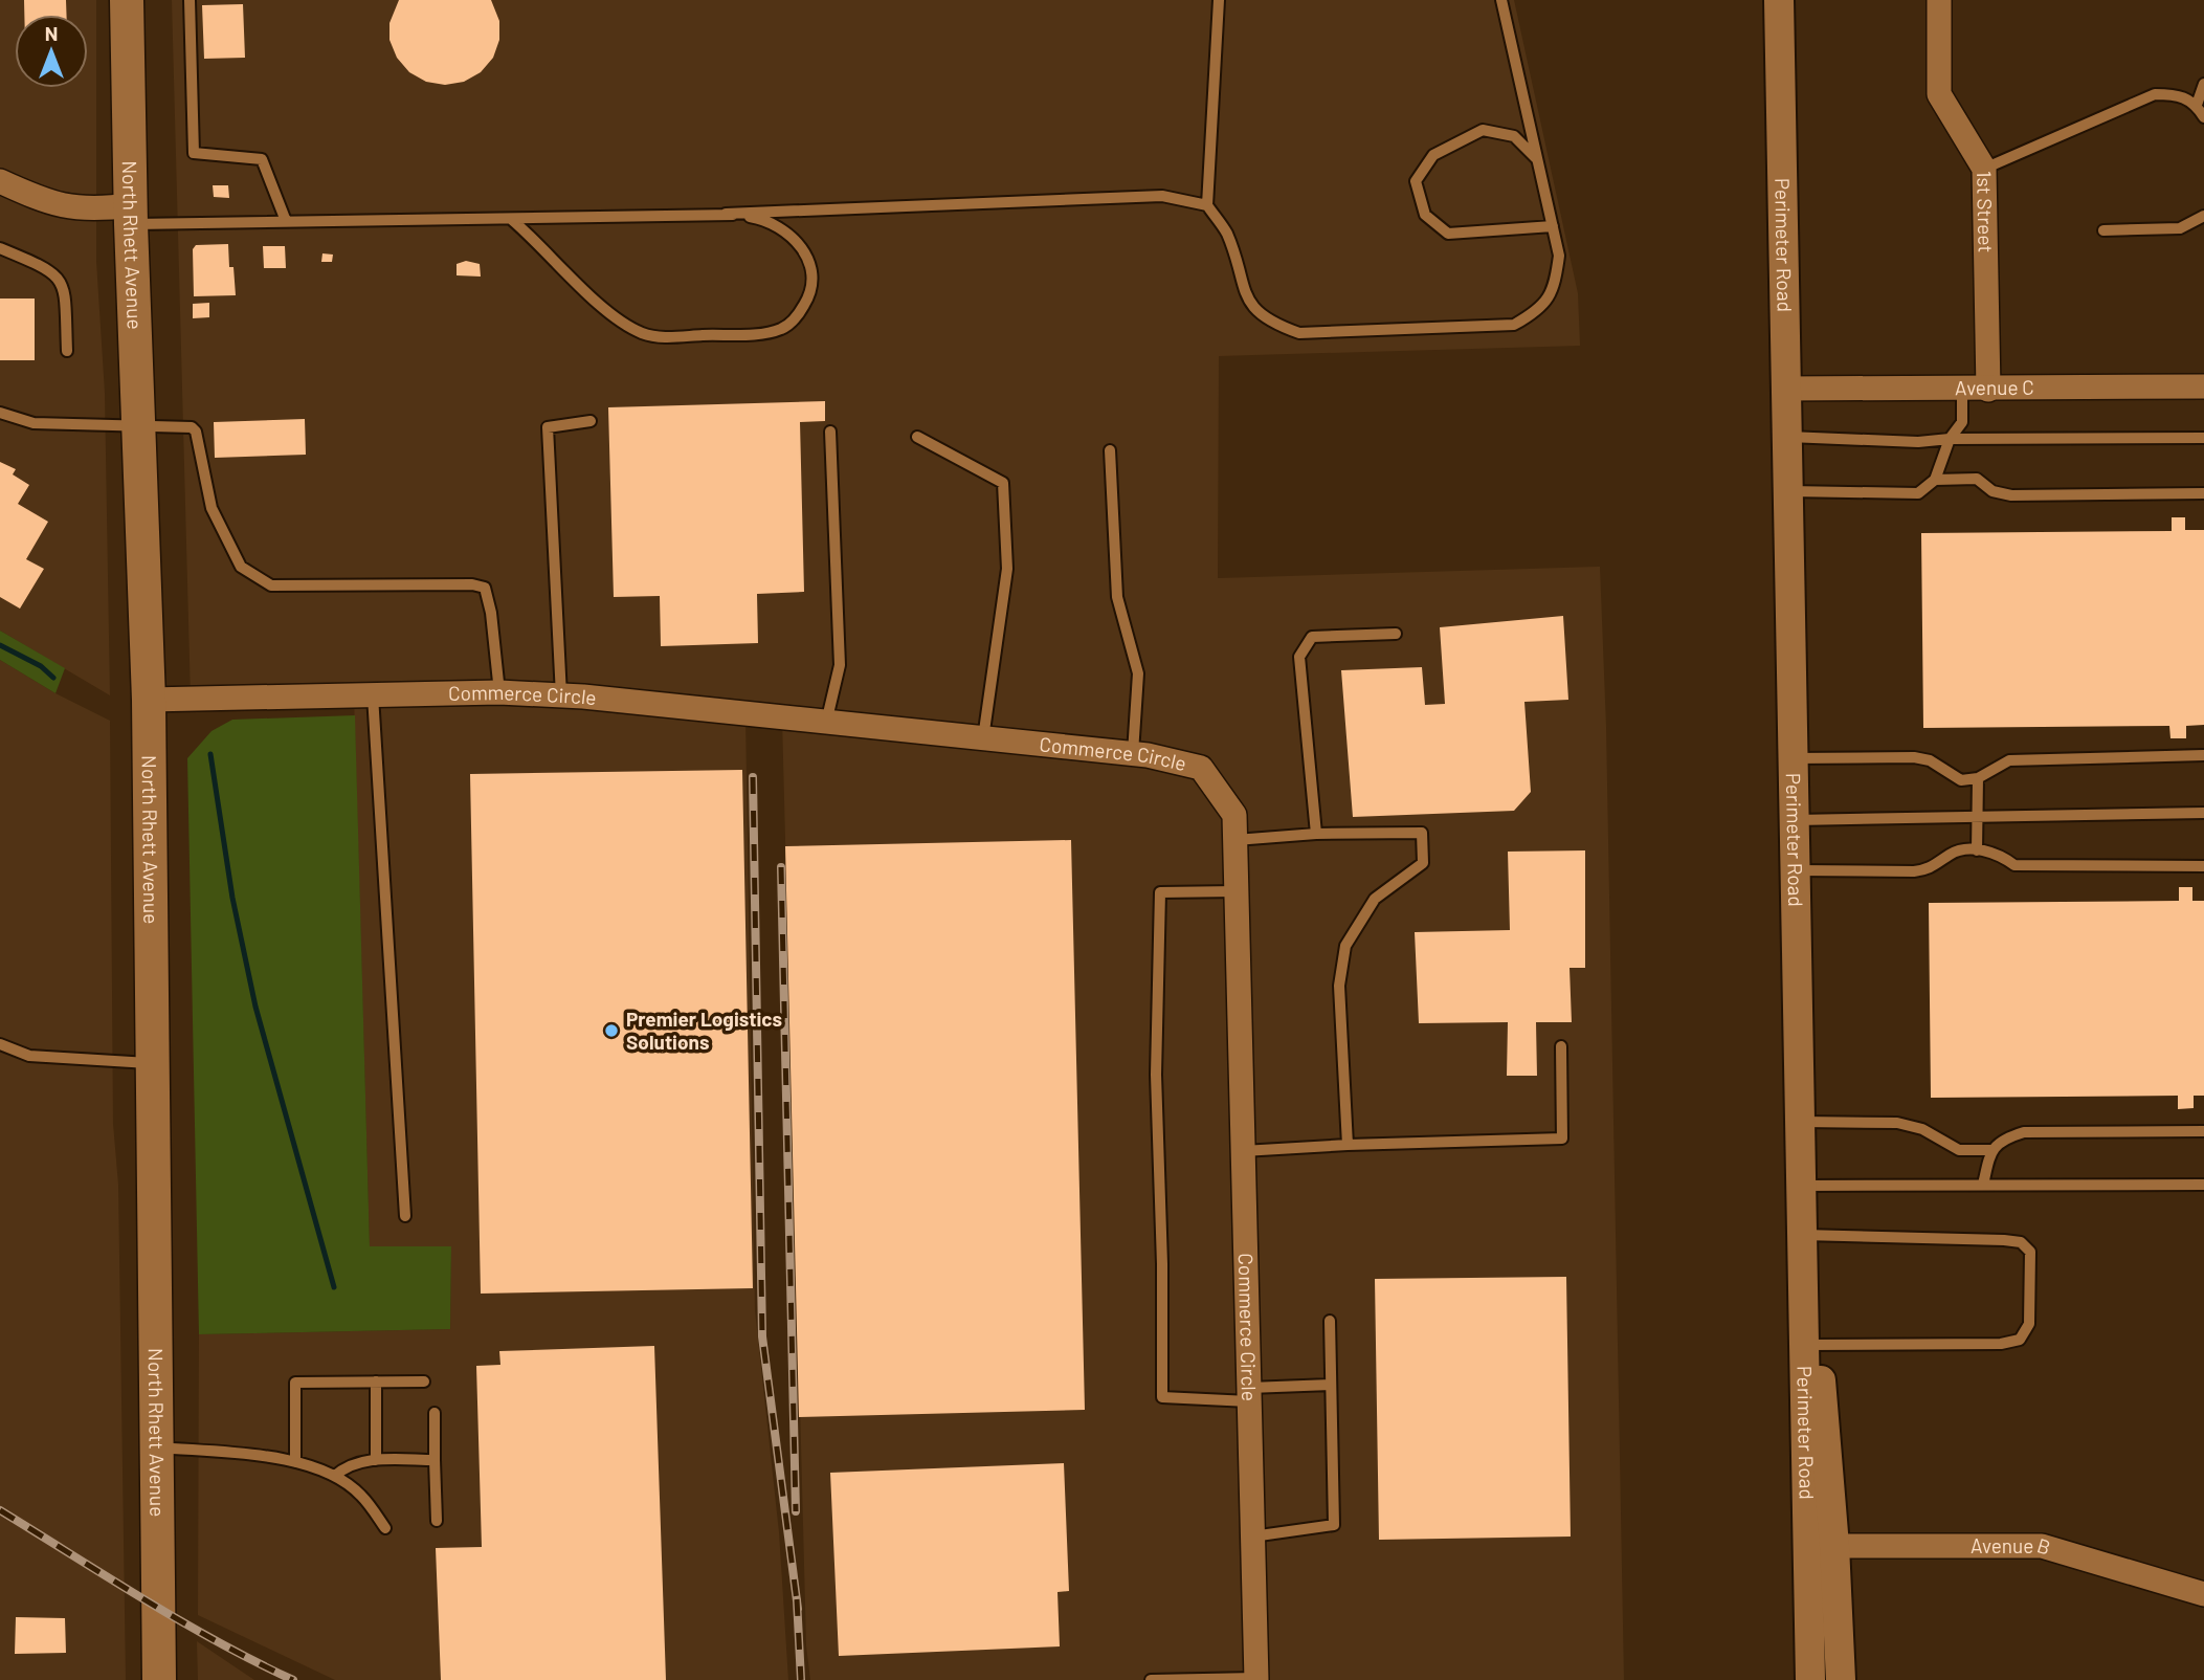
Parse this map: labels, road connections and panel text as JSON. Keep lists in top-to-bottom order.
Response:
{
  "streets": {
    "main road": ["North Rhett Avenue"],
    "street": [
      "1st Street",
      "Perimeter Road",
      "Avenue C",
      "Commerce Circle",
      "Avenue B"
    ]
  },
  "crossings": [
    ["1st Street", "Avenue C"],
    ["North Rhett Avenue", "Commerce Circle"],
    ["Perimeter Road", "Avenue C"],
    ["Perimeter Road", "Avenue B"]
  ],
  "places": ["Premier Logistics Solutions"],
  "north": "top"
}
